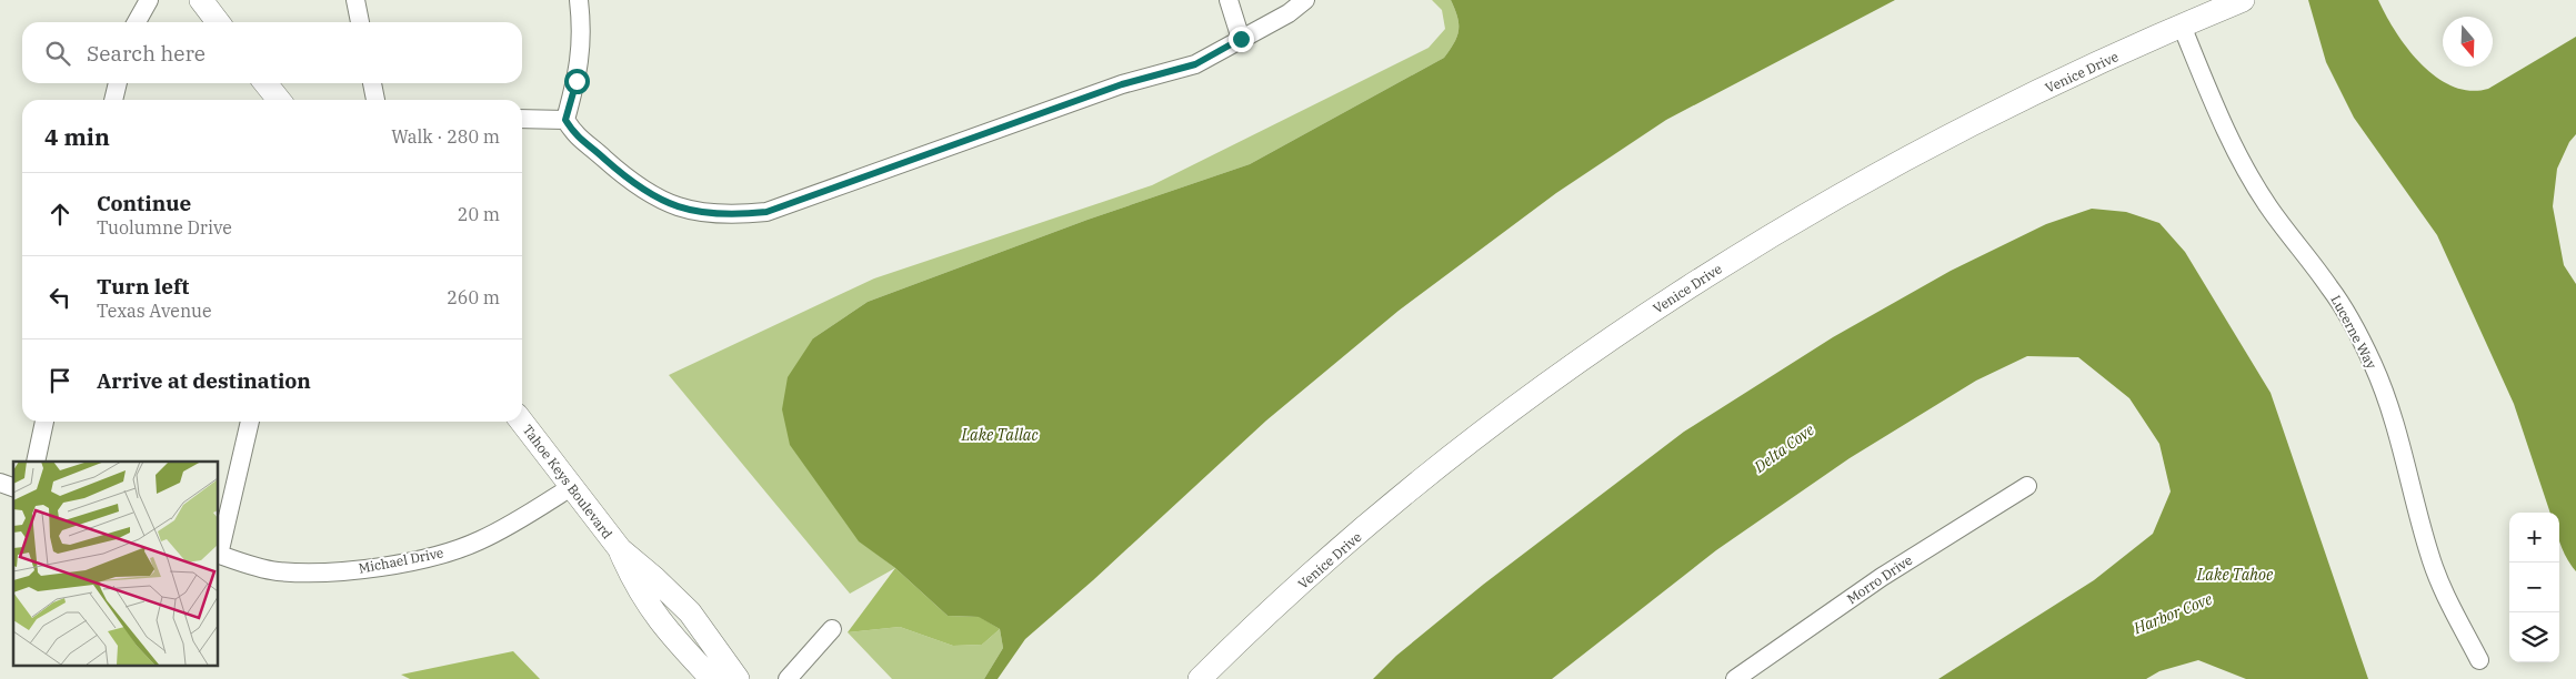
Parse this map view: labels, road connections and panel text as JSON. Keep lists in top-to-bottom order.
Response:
{
  "streets": {
    "street": [
      "Venice Drive",
      "Lucerne Way",
      "Tahoe Keys Boulevard",
      "Michael Drive",
      "Morro Drive"
    ]
  },
  "crossings": [
    ["Venice Drive", "Lucerne Way"],
    ["Tahoe Keys Boulevard", "Michael Drive"]
  ],
  "water": [
    "Lake Tallac",
    "Delta Cove",
    "Lake Tahoe",
    "Harbor Cove"
  ],
  "north": "bottom",
  "page": {
    "search": "Search here",
    "heading": ["4 min", "Walk · 280 m"],
    "list": [
      ["Continue", "Tuolumne Drive", "20 m"],
      ["Turn left", "Texas Avenue", "260 m"],
      "Arrive at destination"
    ],
    "map_buttons": ["+", "−"]
  }
}
